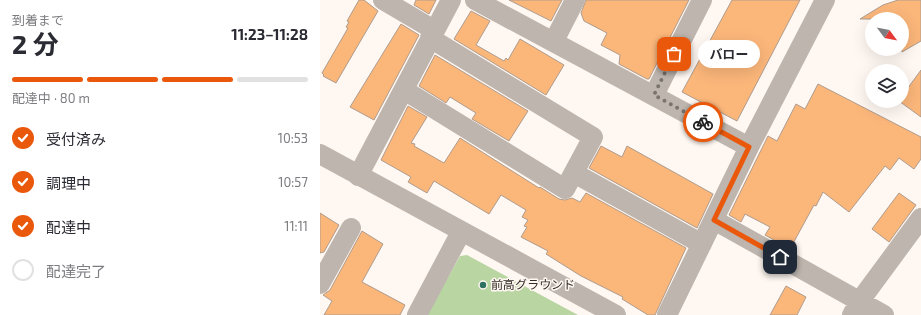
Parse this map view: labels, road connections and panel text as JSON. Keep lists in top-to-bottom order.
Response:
{
  "places": ["バロー", "前高グラウンド"],
  "north": "bottom right",
  "page": {
    "heading": ["2 分", "到着まで", "11:23–11:28"],
    "bubble": "バロー",
    "bar": "配達中 · 80 m",
    "list": [
      ["受付済み", "10:53"],
      ["調理中", "10:57"],
      ["配達中", "11:11"],
      "配達完了"
    ]
  }
}
